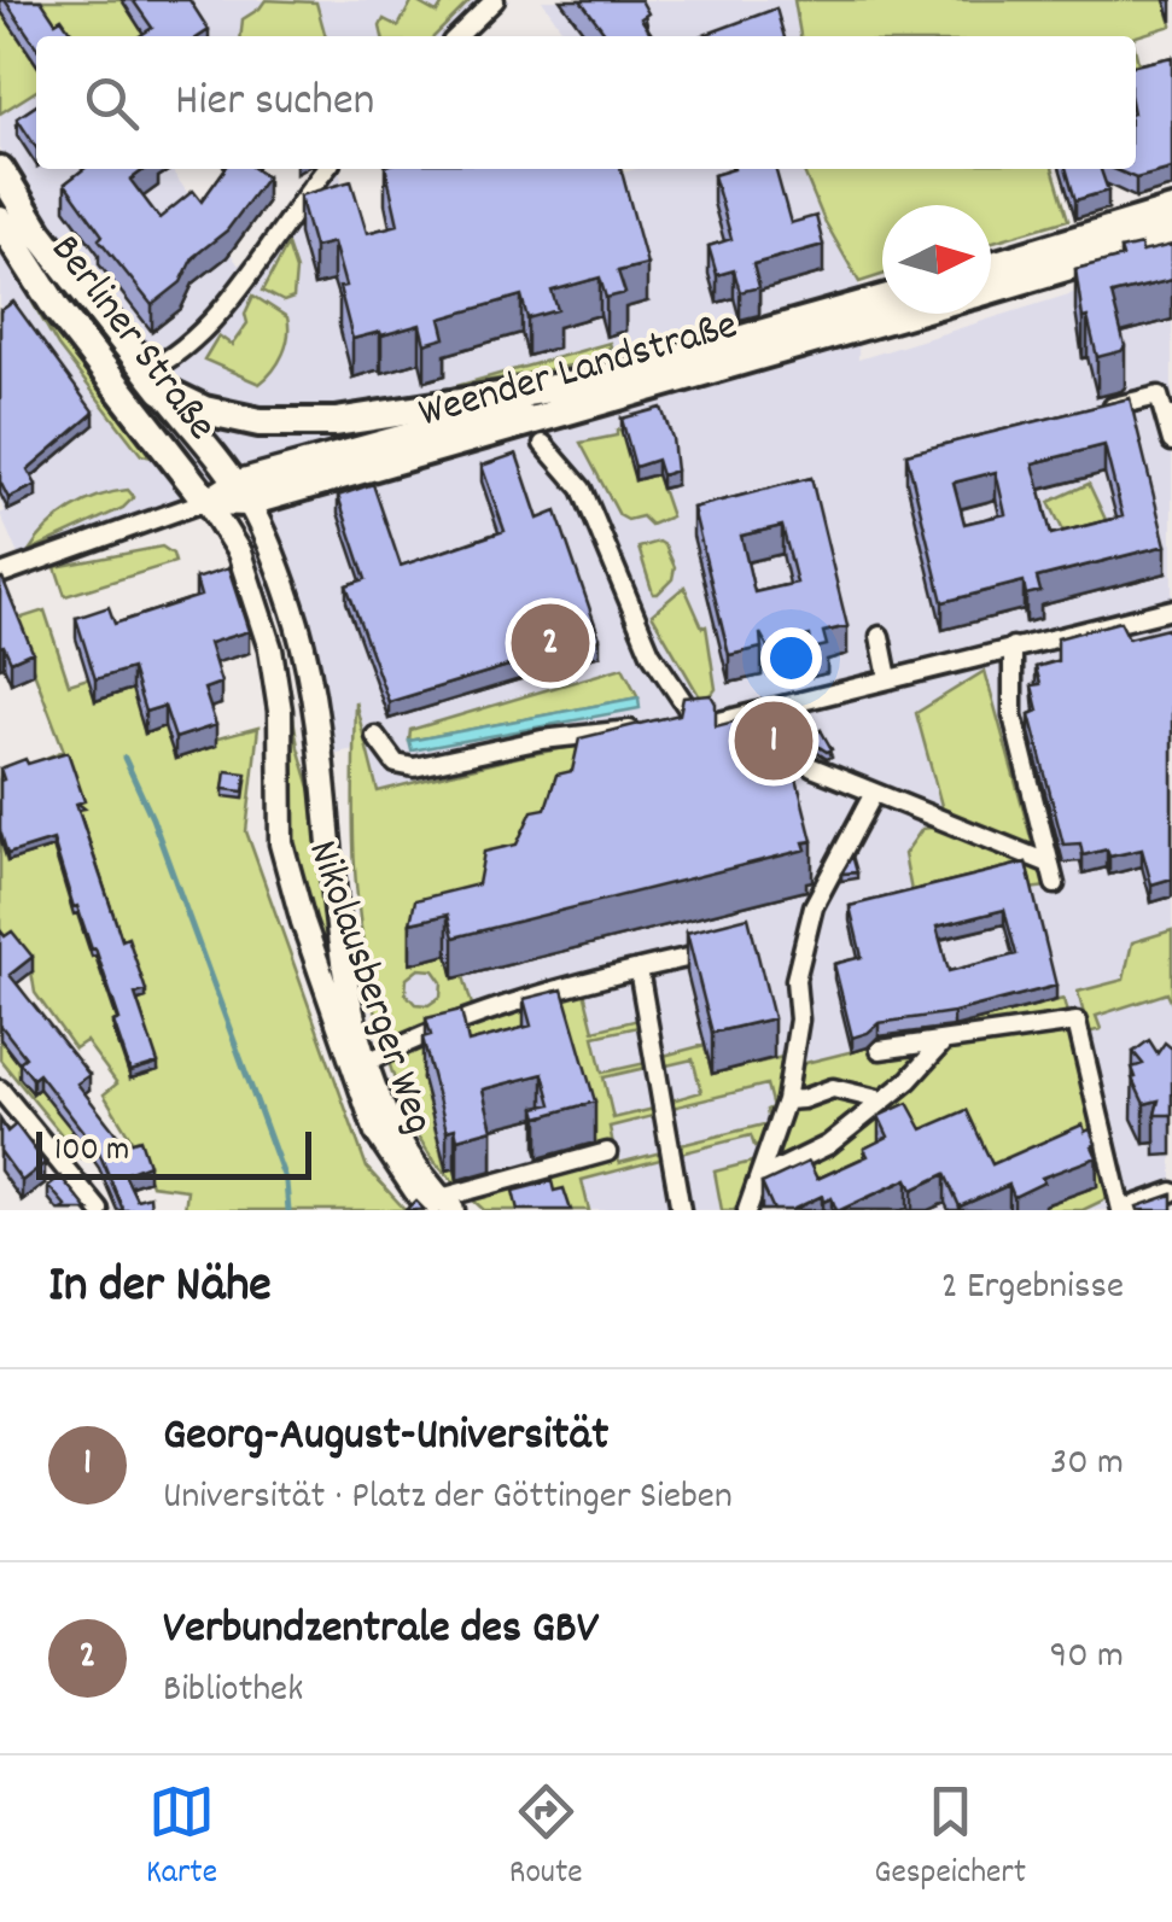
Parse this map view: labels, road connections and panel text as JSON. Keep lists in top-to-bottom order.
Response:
{
  "streets": {
    "main road": ["Berliner Straße", "Weender Landstraße"],
    "street": ["Nikolausberger Weg"]
  },
  "crossings": [
    ["Berliner Straße", "Weender Landstraße"],
    ["Berliner Straße", "Nikolausberger Weg"],
    ["Weender Landstraße", "Nikolausberger Weg"]
  ],
  "scale_bar": "100 m",
  "north": "right",
  "page": {
    "search": "Hier suchen",
    "pins": ["2", "1"],
    "scale": "100 m",
    "heading": ["In der Nähe", "2 Ergebnisse"],
    "list": [
      {
        "mark": "1",
        "name": "Georg-August-Universität",
        "note": "Universität · Platz der Göttinger Sieben",
        "value": "30 m"
      },
      {
        "mark": "2",
        "name": "Verbundzentrale des GBV",
        "note": "Bibliothek",
        "value": "90 m"
      }
    ],
    "nav": ["Karte", "Route", "Gespeichert"]
  }
}
